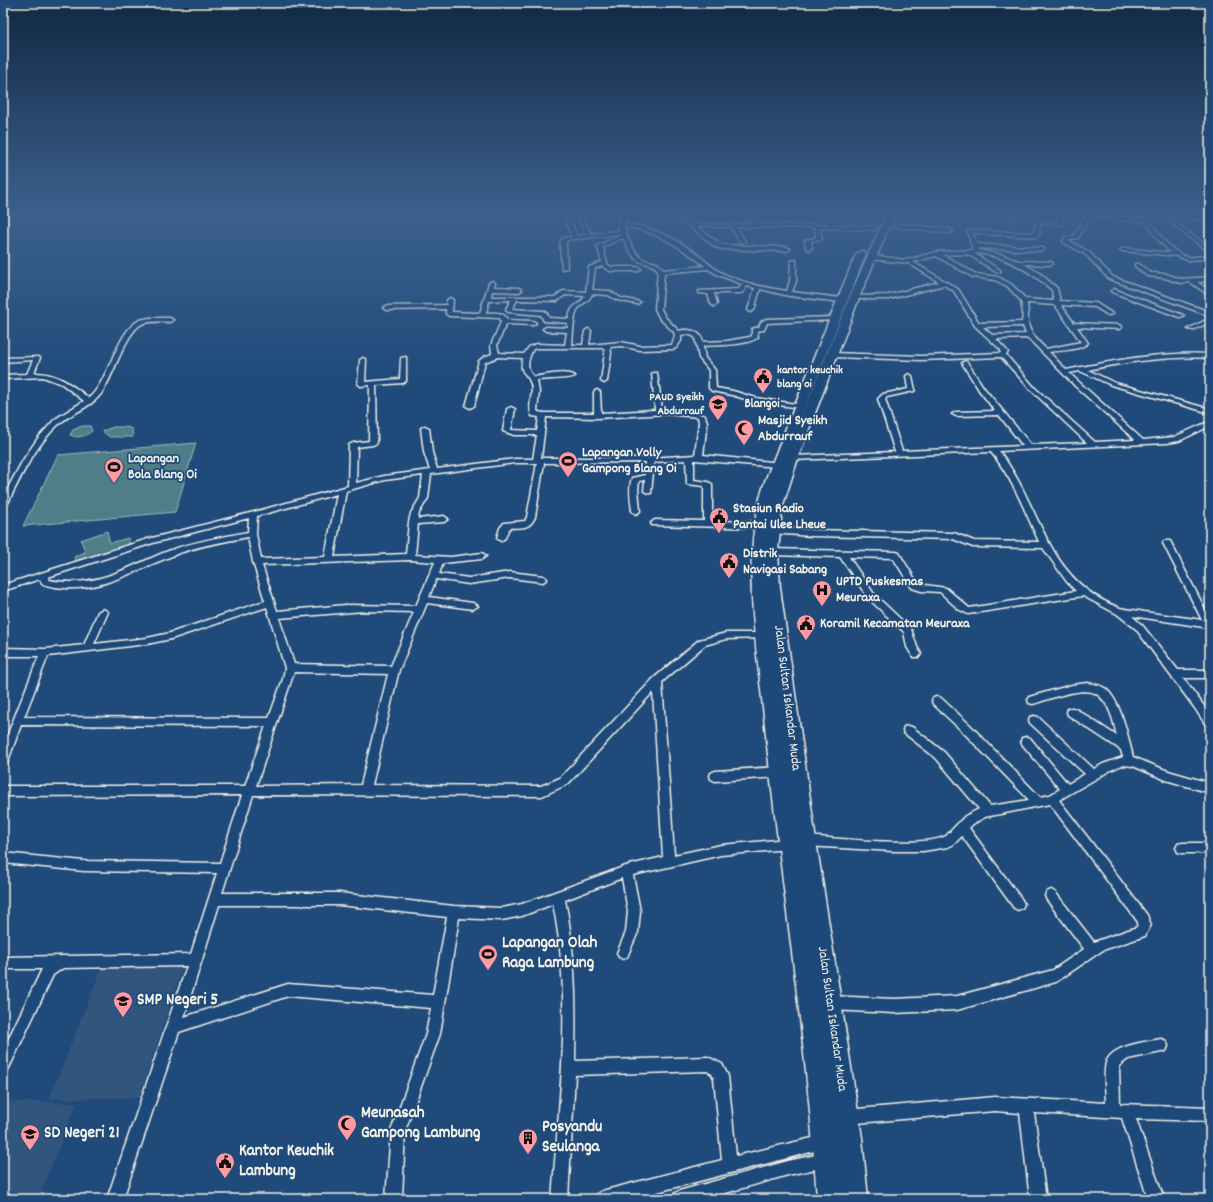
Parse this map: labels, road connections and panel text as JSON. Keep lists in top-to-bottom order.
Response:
{
  "streets": {
    "highway": ["Jalan Sultan Iskandar Muda"]
  },
  "districts": ["Blangoi"],
  "places": {
    "public building": [
      "kantor keuchik blang oi",
      "Stasiun Radio Pantai Ulee Lheue",
      "Distrik Navigasi Sabang",
      "Koramil Kecamatan Meuraxa",
      "Kantor Keuchik Lambung"
    ],
    "school or university": ["PAUD Syeikh Abdurrauf", "SMP Negeri 5", "SD Negeri 21"],
    "mosque": ["Masjid Syeikh Abdurrauf", "Meunasah Gampong Lambung"],
    "sports": ["Lapangan Volly Gampong Blang Oi", "Lapangan Bola Blang Oi", "Lapangan Olah Raga Lambung"],
    "hospital": ["UPTD Puskesmas Meuraxa"],
    "building": ["Posyandu Seulanga"]
  }
}
